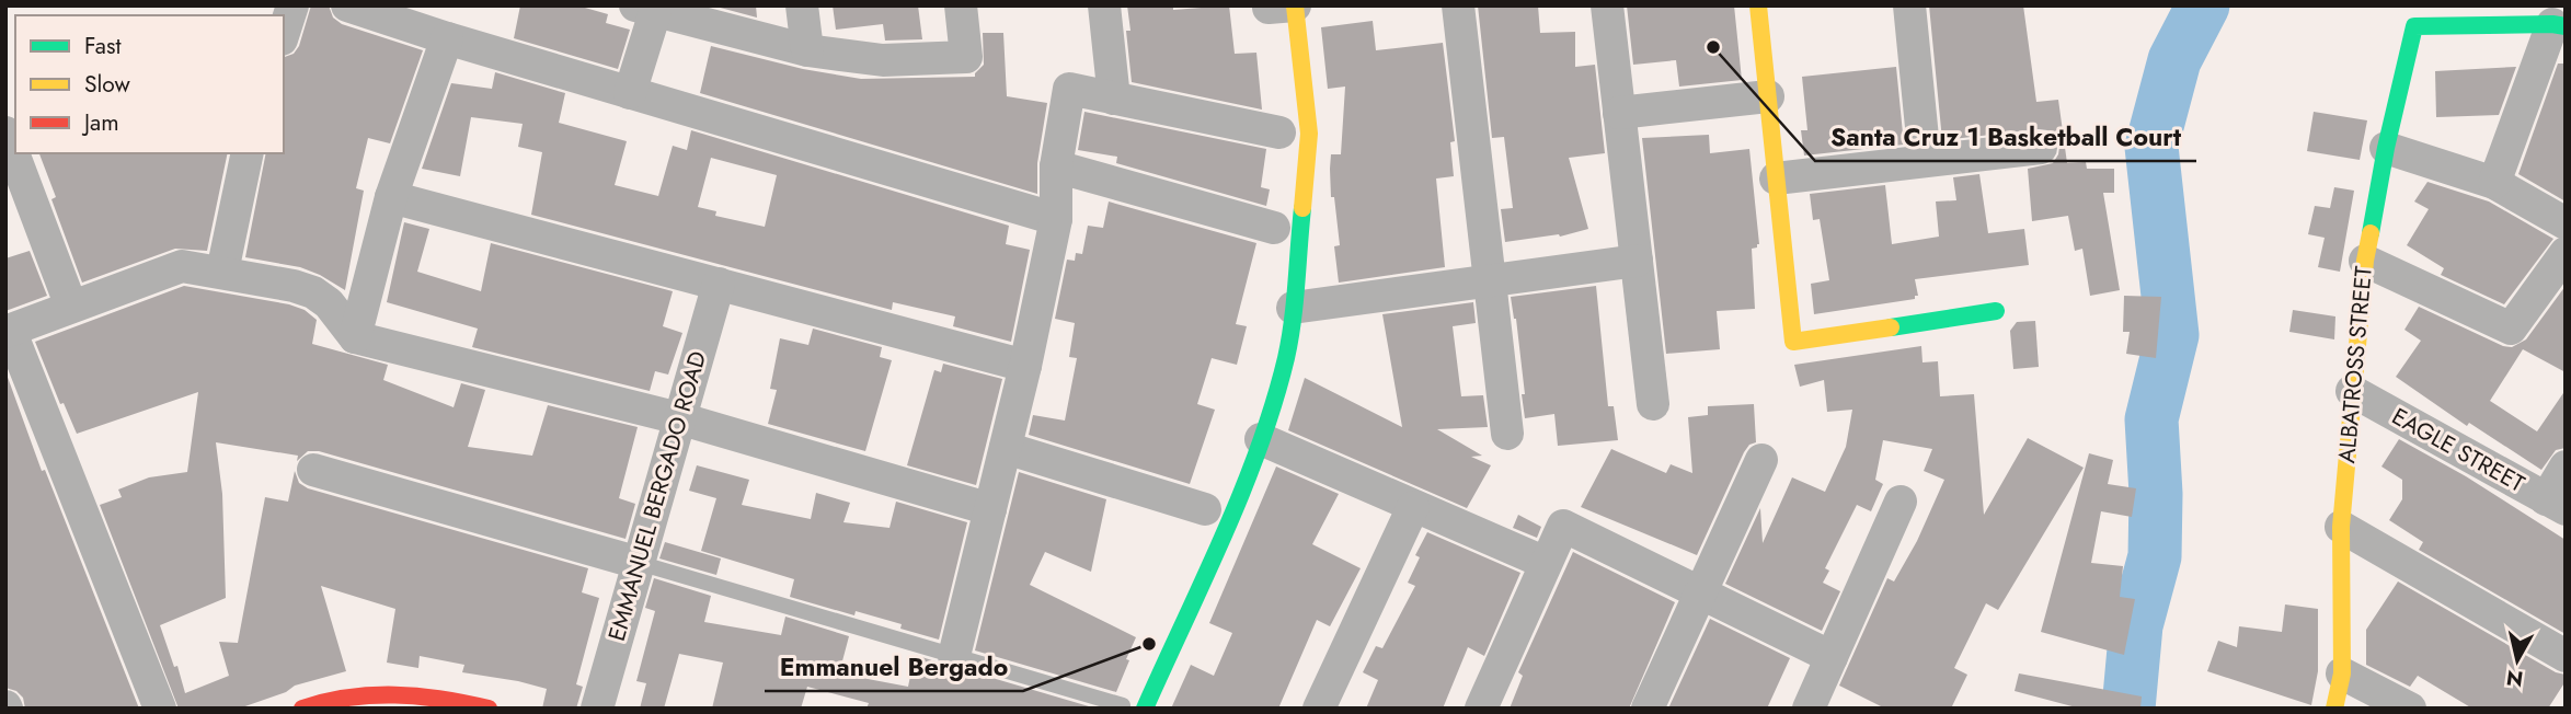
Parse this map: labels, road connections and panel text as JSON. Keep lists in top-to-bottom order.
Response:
{
  "streets": {
    "street": ["ALBATROSS STREET", "EAGLE STREET", "EMMANUEL BERGADO ROAD"]
  },
  "crossings": [
    ["ALBATROSS STREET", "EAGLE STREET"]
  ],
  "places": ["Santa Cruz 1 Basketball Court", "Emmanuel Bergado"],
  "legend": ["Fast", "Slow", "Jam"],
  "north": "bottom"
}
